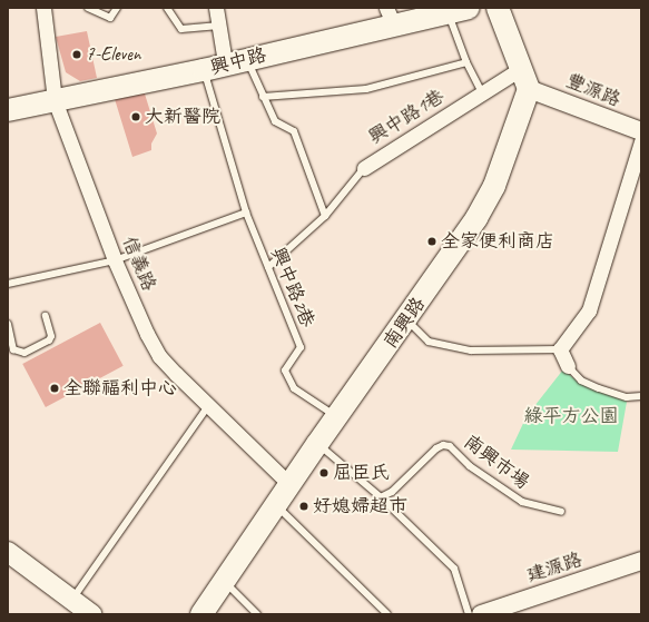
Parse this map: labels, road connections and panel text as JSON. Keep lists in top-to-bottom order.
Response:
{
  "streets": {
    "main road": ["興中路", "南興路"],
    "street": [
      "豐源路",
      "興中路1巷",
      "信義路",
      "建源路"
    ],
    "lane": ["興中路2巷", "南興市場"]
  },
  "crossings": [
    ["興中路", "信義路"],
    ["興中路", "興中路2巷"],
    ["豐源路", "南興路"],
    ["興中路1巷", "興中路2巷"],
    ["信義路", "南興路"],
    ["興中路2巷", "南興路"]
  ],
  "parks": ["綠平方公園"],
  "places": [
    "7-Eleven",
    "大新醫院",
    "全家便利商店",
    "全聯福利中心",
    "屈臣氏",
    "好媳婦超市"
  ]
}
